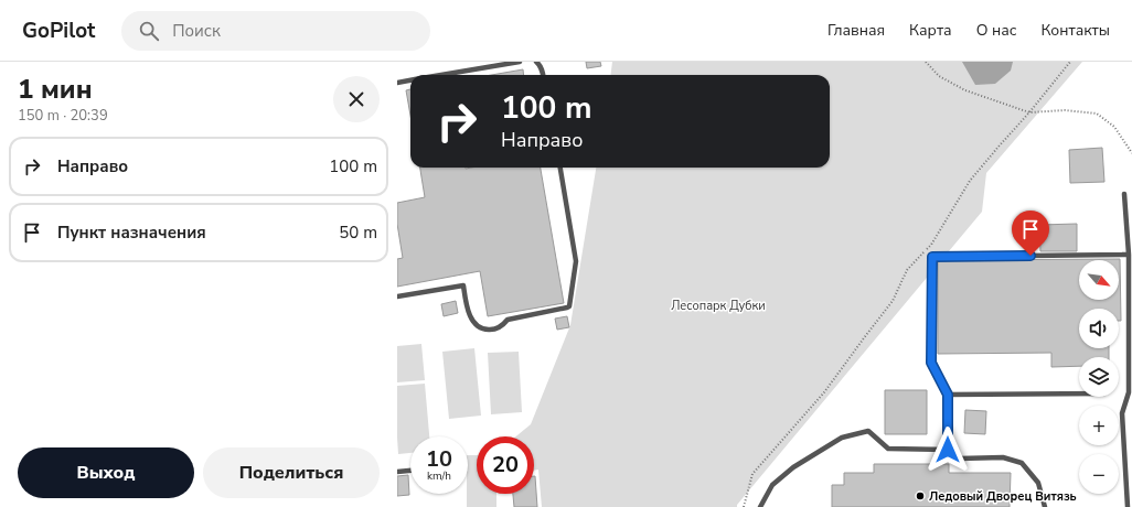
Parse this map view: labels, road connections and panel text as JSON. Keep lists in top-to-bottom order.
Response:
{
  "parks": ["Лесопарк Дубки"],
  "places": ["Ледовый Дворец Витязь"],
  "north": "bottom right",
  "page": {
    "header": "GoPilot",
    "search": "Поиск",
    "nav": [
      "Главная",
      "Карта",
      "О нас",
      "Контакты"
    ],
    "heading": ["1 мин", "150 m · 20:39"],
    "turn": ["100 m", "Направо"],
    "list": [
      {
        "name": "Направо",
        "value": "100 m"
      },
      {
        "name": "Пункт назначения",
        "value": "50 m"
      }
    ],
    "map_buttons": ["+", "−"],
    "speed": "10 km/h",
    "limit": "20",
    "buttons": ["Выход", "Поделиться"]
  }
}
